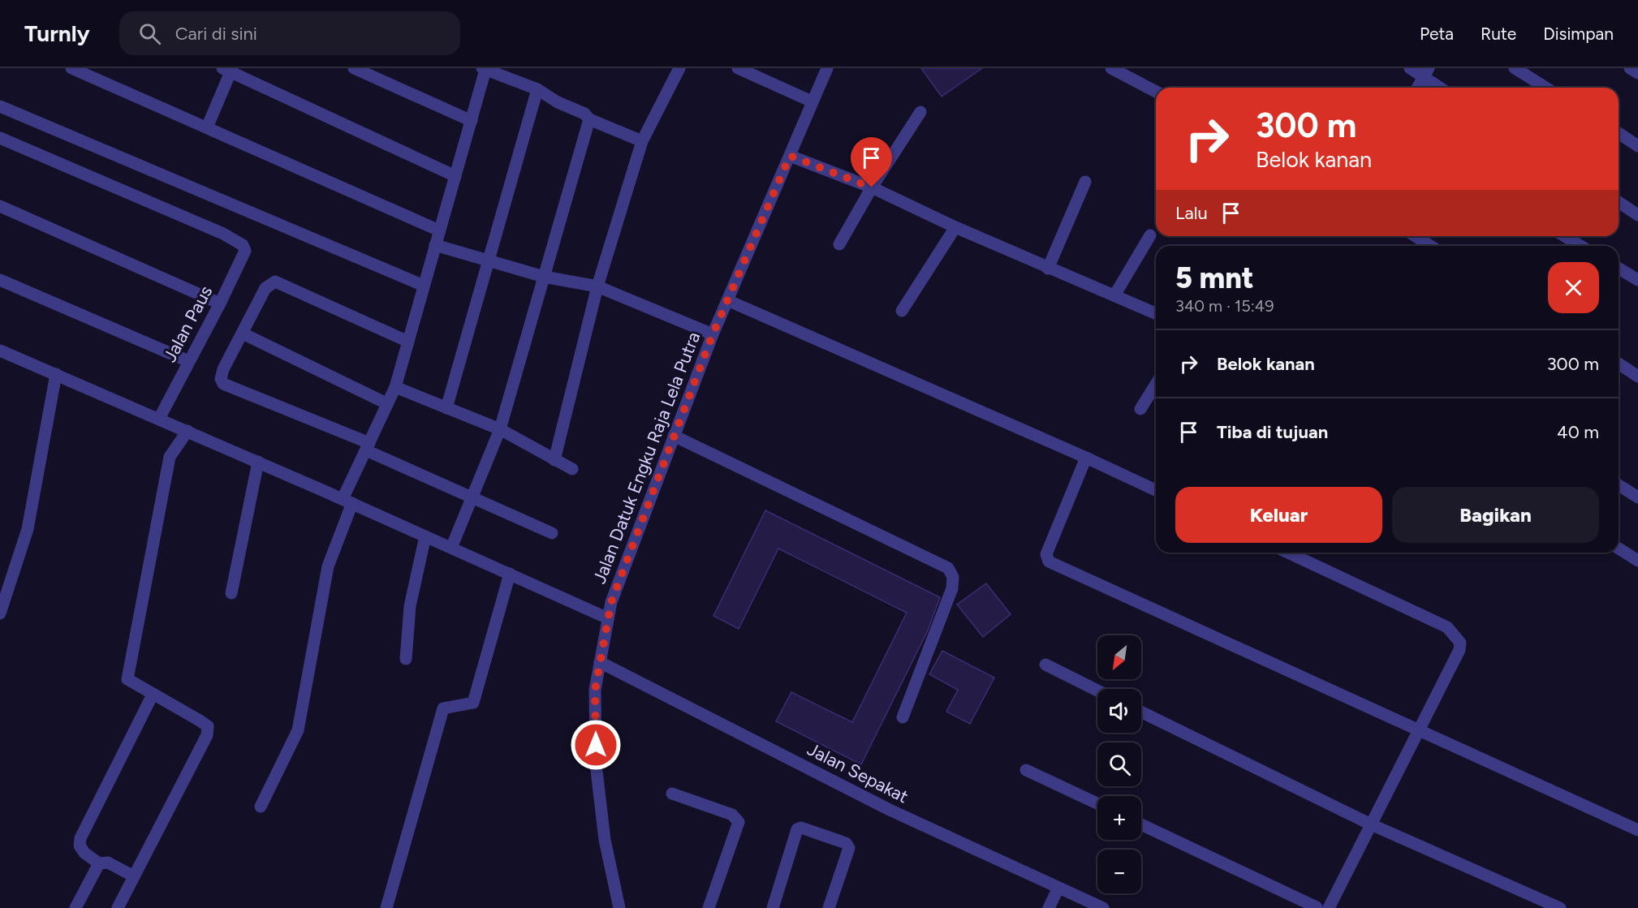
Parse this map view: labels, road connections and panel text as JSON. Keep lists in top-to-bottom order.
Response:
{
  "streets": {
    "street": ["Jalan Paus", "Jalan Datuk Engku Raja Lela Putra", "Jalan Sepakat"]
  },
  "crossings": [
    ["Jalan Datuk Engku Raja Lela Putra", "Jalan Sepakat"]
  ],
  "north": "bottom left",
  "page": {
    "header": "Turnly",
    "search": "Cari di sini",
    "nav": ["Peta", "Rute", "Disimpan"],
    "turn": ["300 m", "Belok kanan"],
    "then": "Lalu",
    "heading": ["5 mnt", "340 m · 15:49"],
    "list": [
      {
        "name": "Belok kanan",
        "value": "300 m"
      },
      {
        "name": "Tiba di tujuan",
        "value": "40 m"
      }
    ],
    "buttons": ["Keluar", "Bagikan"],
    "map_buttons": ["+", "−"]
  }
}
